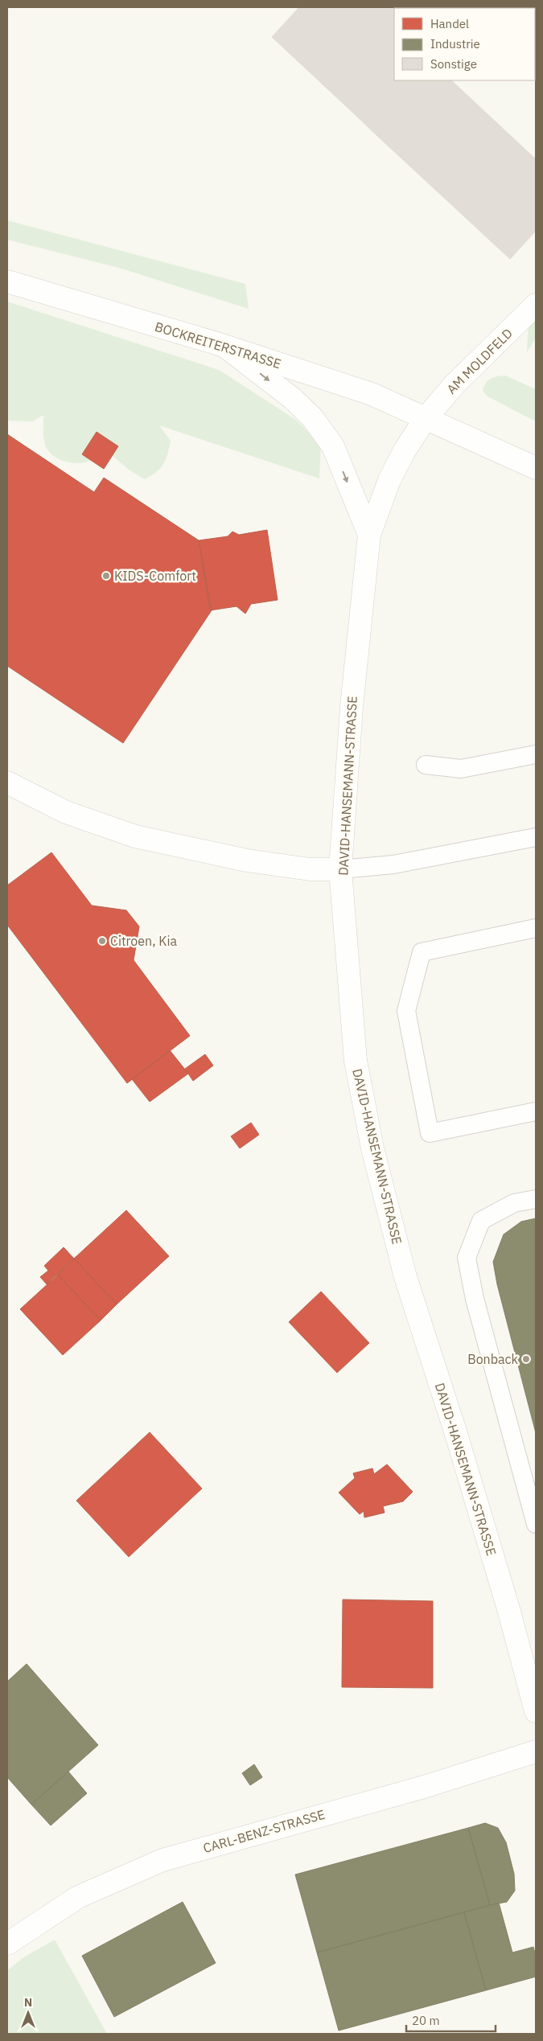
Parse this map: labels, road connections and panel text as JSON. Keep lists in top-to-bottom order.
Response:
{
  "streets": {
    "street": [
      "BOCKREITERSTRASSE",
      "AM MOLDFELD",
      "DAVID-HANSEMANN-STRASSE",
      "CARL-BENZ-STRASSE"
    ]
  },
  "crossings": [
    ["BOCKREITERSTRASSE", "AM MOLDFELD"],
    ["BOCKREITERSTRASSE", "DAVID-HANSEMANN-STRASSE"],
    ["AM MOLDFELD", "DAVID-HANSEMANN-STRASSE"]
  ],
  "places": ["KIDS-Comfort", "Citroen, Kia", "Bonback"],
  "legend": ["Handel", "Industrie", "Sonstige"],
  "scale_bar": "20 m",
  "north": "top"
}
